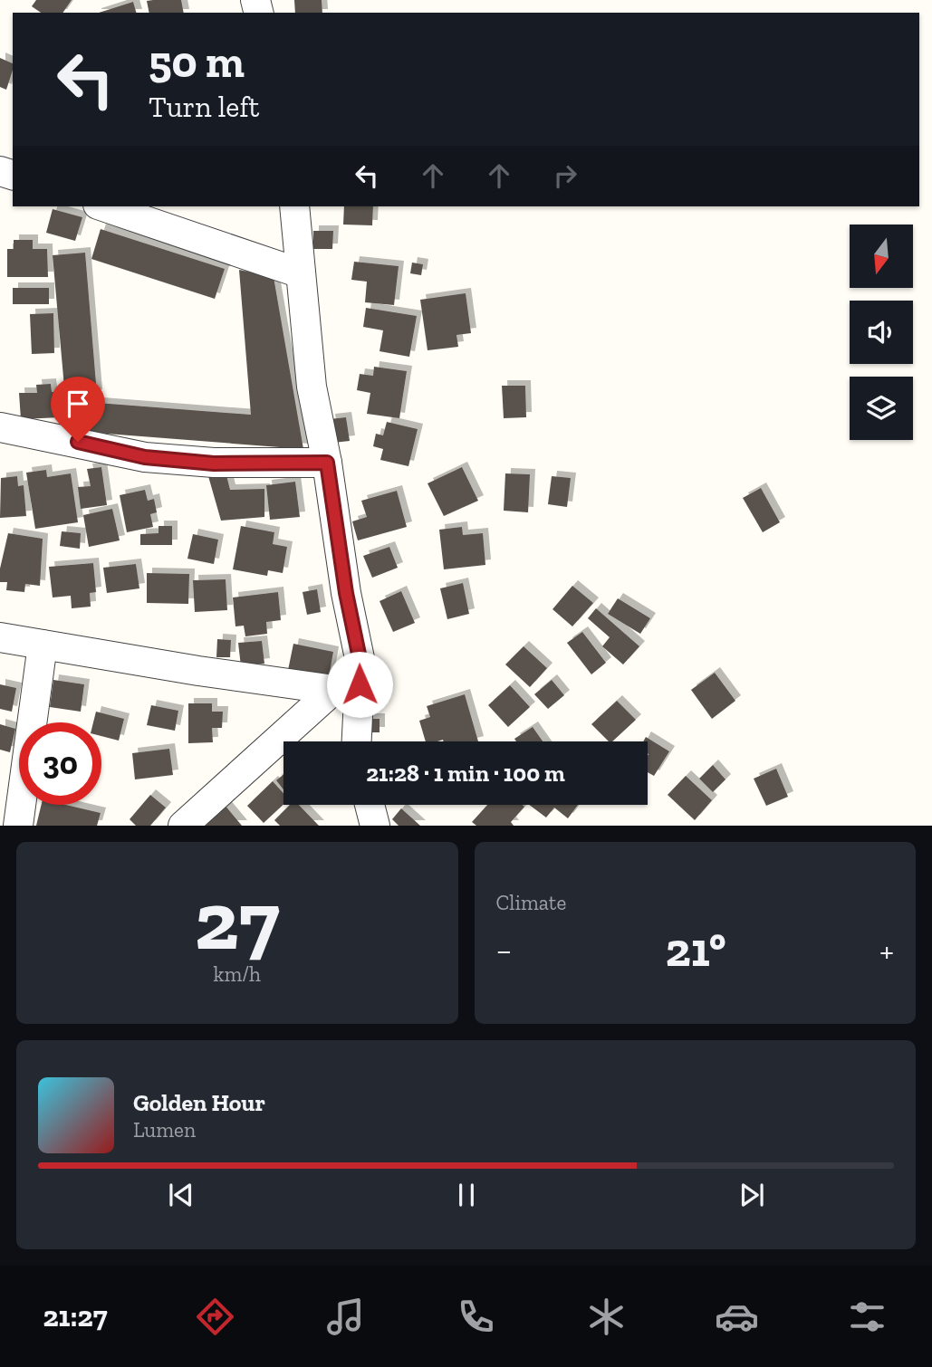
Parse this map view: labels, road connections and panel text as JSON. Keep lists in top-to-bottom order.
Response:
{
  "north": "bottom",
  "page": {
    "turn": ["50 m", "Turn left"],
    "limit": "30",
    "trip": "21:28 · 1 min · 100 m",
    "tile": [
      ["27", "km/h"],
      "Climate"
    ],
    "heat": ["−", "21°", "+"],
    "song": ["Golden Hour", "Lumen"],
    "tabs": "21:27"
  }
}
